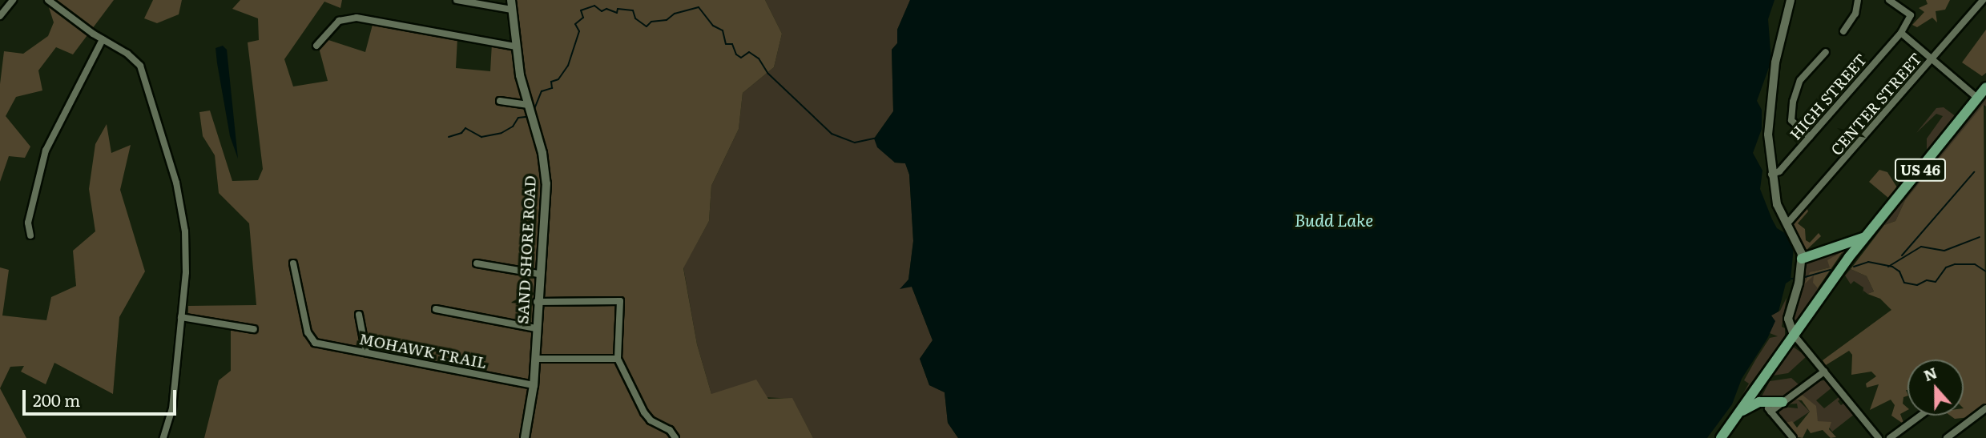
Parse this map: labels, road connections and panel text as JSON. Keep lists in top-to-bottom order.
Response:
{
  "streets": {
    "main road": ["US 46"],
    "street": [
      "HIGH STREET",
      "CENTER STREET",
      "SAND SHORE ROAD",
      "MOHAWK TRAIL"
    ]
  },
  "crossings": [
    ["SAND SHORE ROAD", "MOHAWK TRAIL"]
  ],
  "water": ["Budd Lake"],
  "scale_bar": "200 m",
  "north": "top"
}
